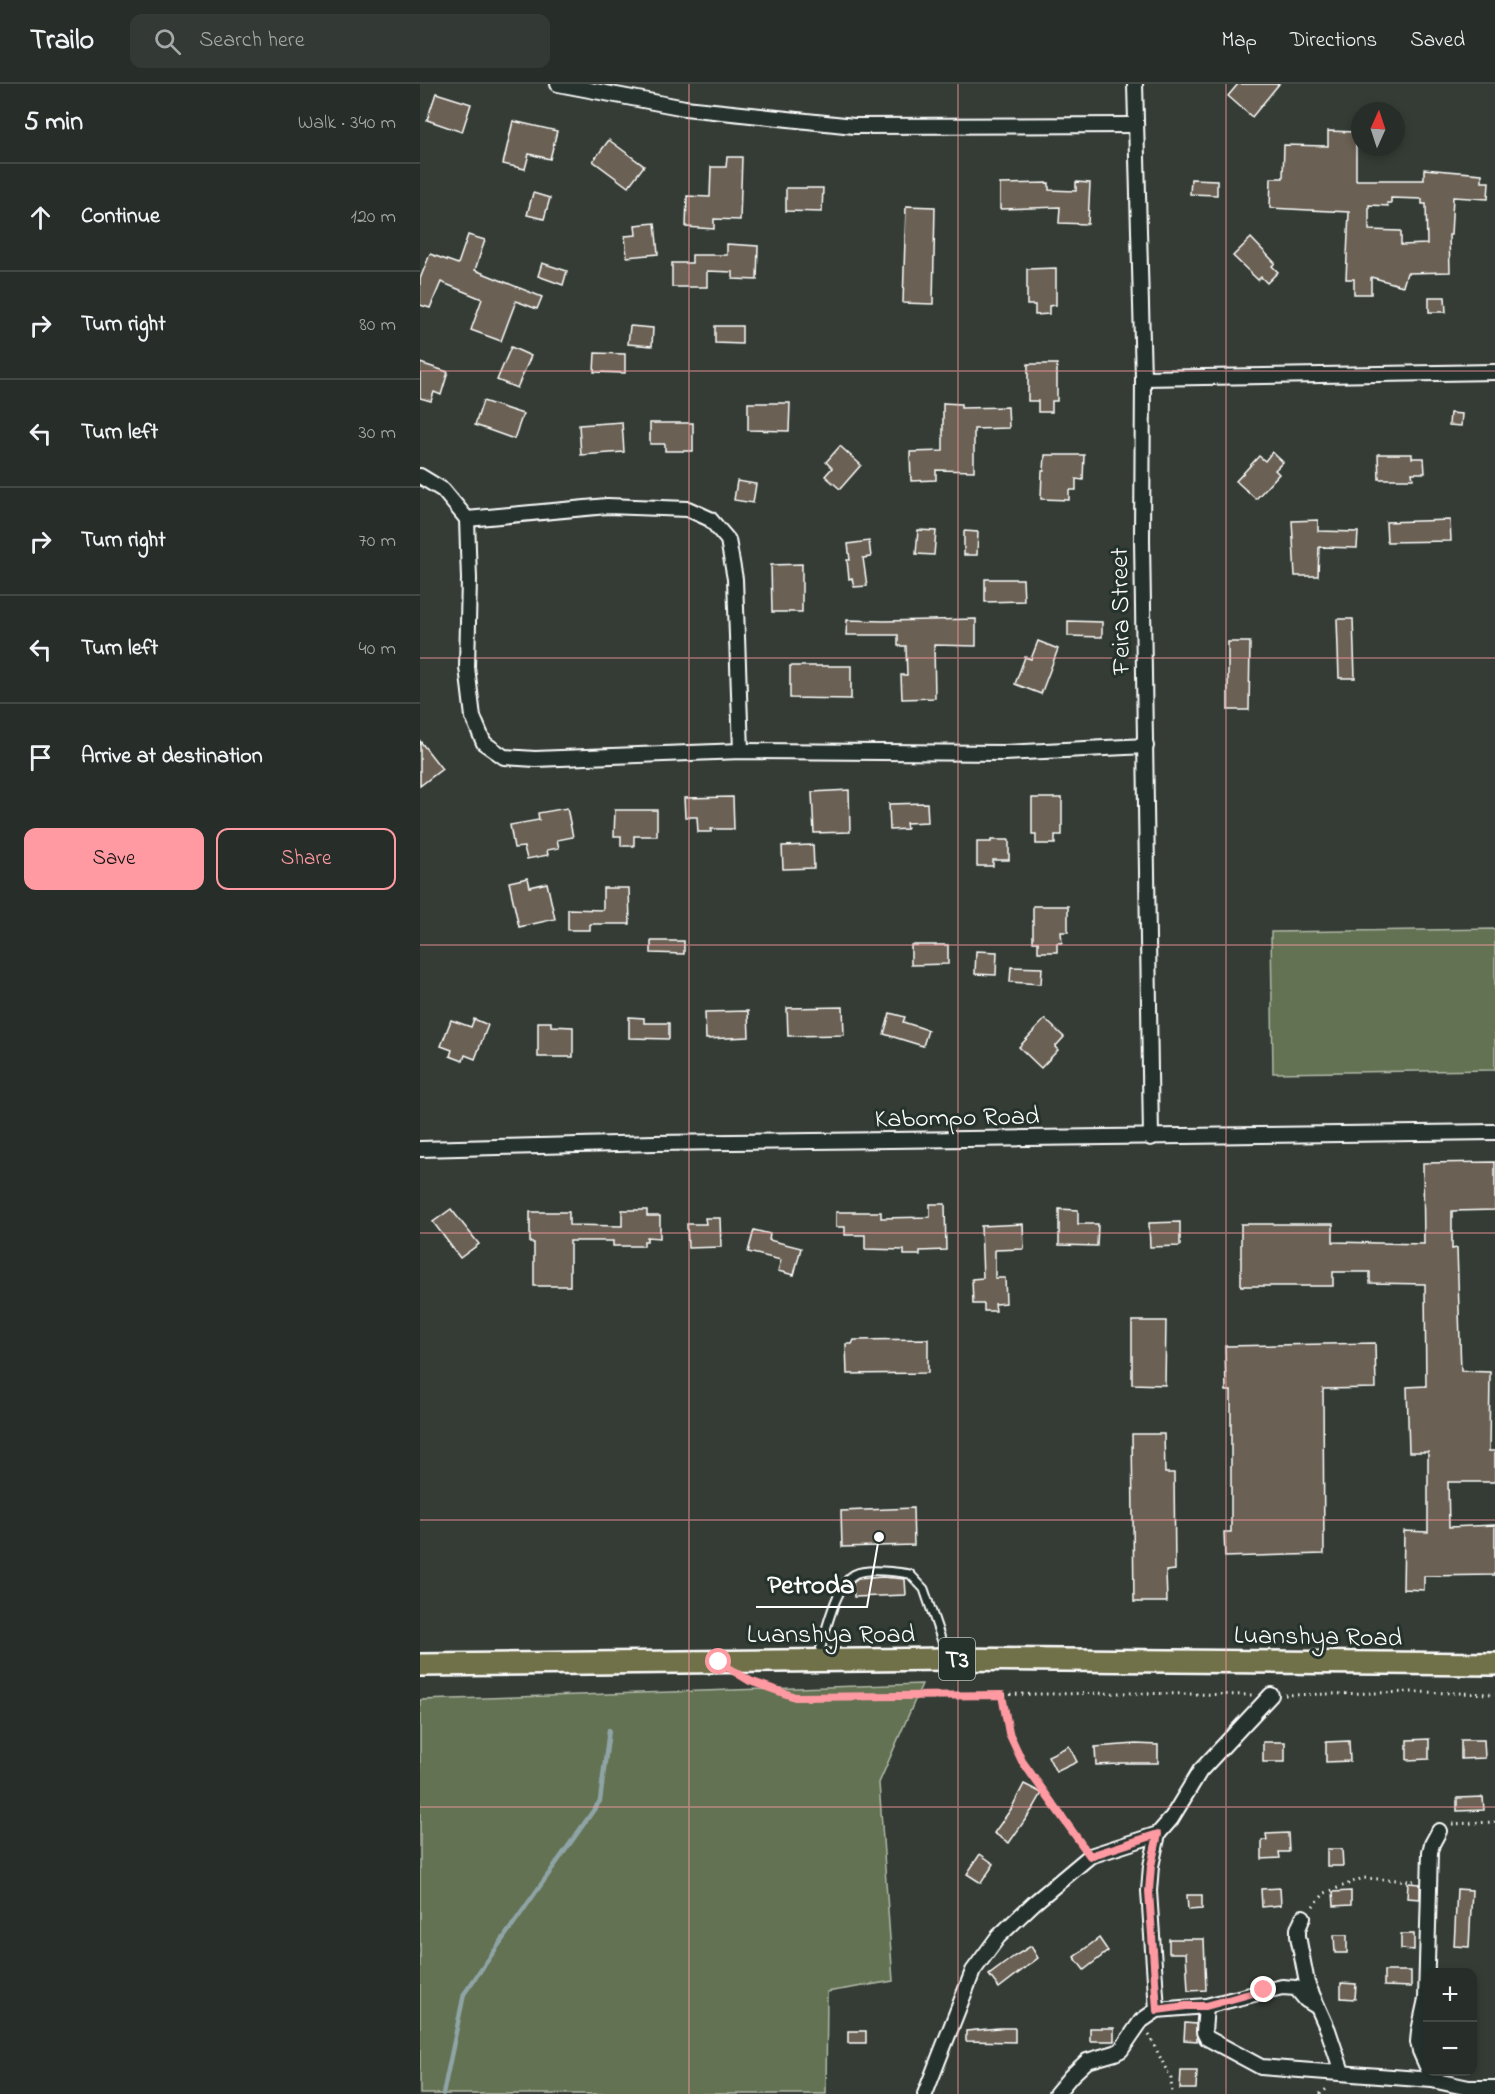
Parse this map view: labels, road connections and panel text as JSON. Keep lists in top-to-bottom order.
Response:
{
  "streets": {
    "highway": ["Luanshya Road", "T3"],
    "street": ["Feira Street", "Kabompo Road"]
  },
  "crossings": [
    ["Feira Street", "Kabompo Road"]
  ],
  "places": ["Petroda"],
  "north": "top",
  "page": {
    "header": "Trailo",
    "search": "Search here",
    "nav": ["Map", "Directions", "Saved"],
    "heading": ["5 min", "Walk · 340 m"],
    "list": [
      ["Continue", "120 m"],
      ["Turn right", "80 m"],
      ["Turn left", "30 m"],
      ["Turn right", "70 m"],
      ["Turn left", "40 m"],
      "Arrive at destination"
    ],
    "buttons": ["Save", "Share"],
    "map_buttons": ["+", "−"]
  }
}
